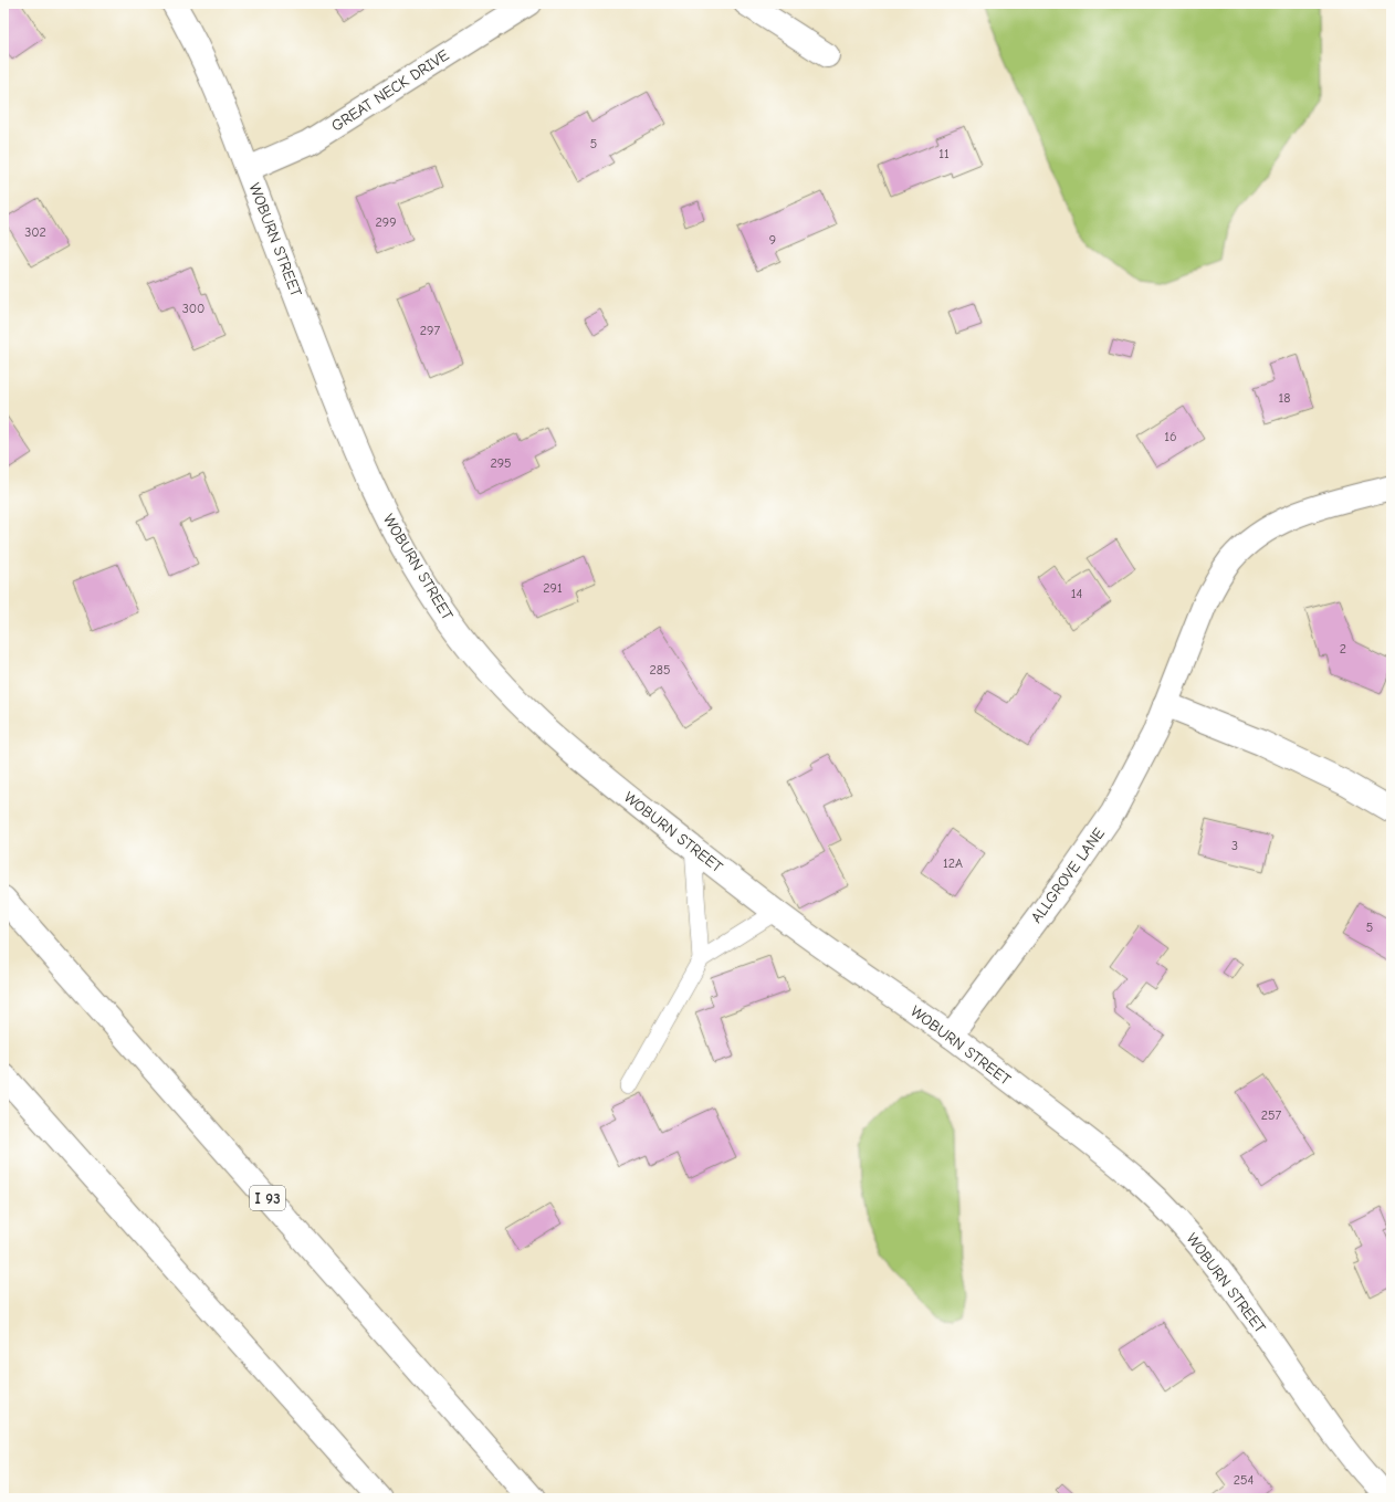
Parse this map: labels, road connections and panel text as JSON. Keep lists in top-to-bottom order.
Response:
{
  "streets": {
    "main road": [
      "GREAT NECK DRIVE",
      "WOBURN STREET",
      "ALLGROVE LANE",
      "I 93"
    ]
  },
  "crossings": [
    ["GREAT NECK DRIVE", "WOBURN STREET"],
    ["WOBURN STREET", "ALLGROVE LANE"]
  ],
  "house_numbers": [
    "5",
    "11",
    "299",
    "302",
    "9",
    "300",
    "297",
    "18",
    "16",
    "295",
    "291",
    "14",
    "2",
    "285",
    "3",
    "12A",
    "5",
    "257",
    "254"
  ]
}
